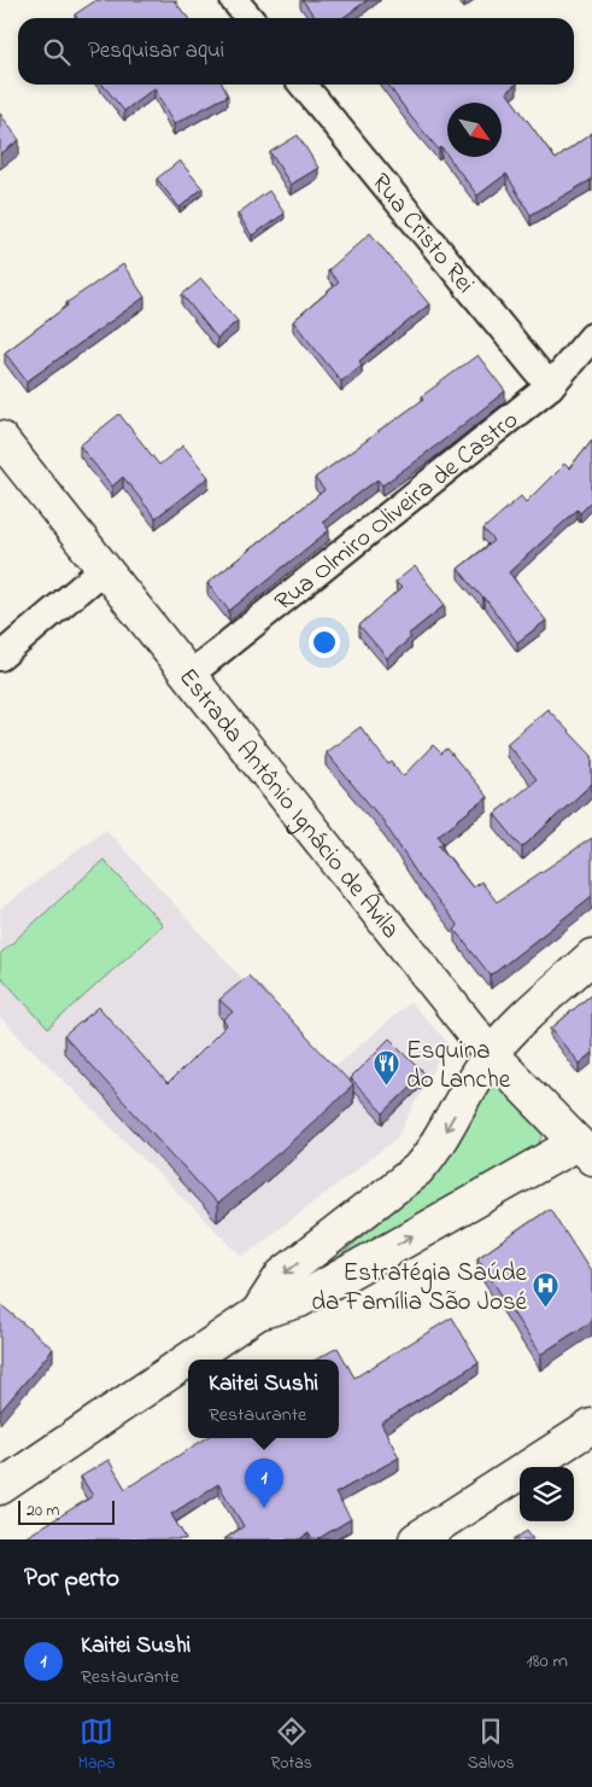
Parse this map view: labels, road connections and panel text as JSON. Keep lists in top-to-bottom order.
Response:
{
  "streets": {
    "street": ["Rua Cristo Rei", "Rua Olmiro Oliveira de Castro", "Estrada Antônio Ignácio de Ávila"]
  },
  "crossings": [
    ["Rua Cristo Rei", "Rua Olmiro Oliveira de Castro"],
    ["Rua Olmiro Oliveira de Castro", "Estrada Antônio Ignácio de Ávila"]
  ],
  "places": {
    "restaurant": ["Esquina do Lanche"],
    "hospital": ["Estratégia Saúde da Família São José"]
  },
  "scale_bar": "20 m",
  "north": "bottom right",
  "page": {
    "search": "Pesquisar aqui",
    "popup": ["Kaitei Sushi", "Restaurante"],
    "pins": "1",
    "scale": "20 m",
    "heading": "Por perto",
    "list": [
      {
        "mark": "1",
        "name": "Kaitei Sushi",
        "note": "Restaurante",
        "value": "180 m"
      }
    ],
    "nav": ["Mapa", "Rotas", "Salvos"]
  }
}
